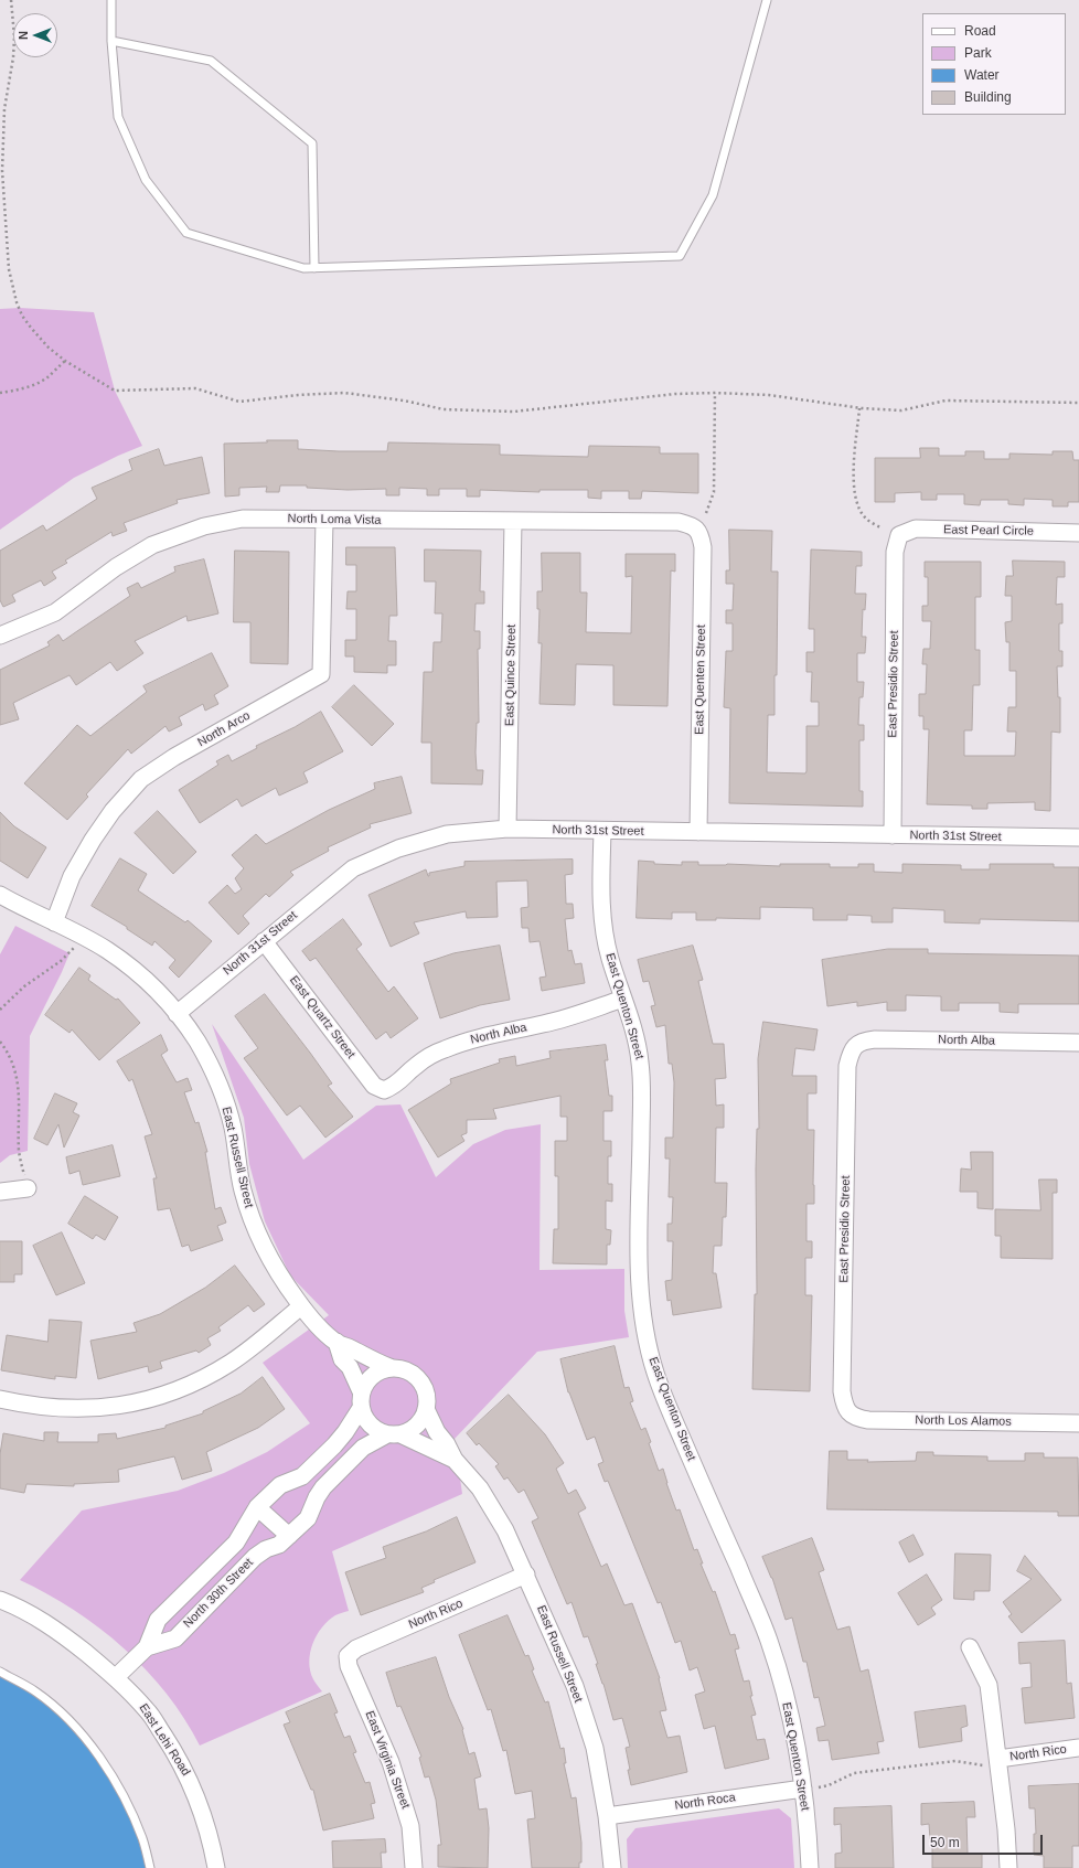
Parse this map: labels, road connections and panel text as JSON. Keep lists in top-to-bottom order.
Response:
{
  "streets": {
    "street": [
      "North Loma Vista",
      "East Pearl Circle",
      "East Quince Street",
      "East Quenten Street",
      "East Presidio Street",
      "North Arco",
      "North 31st Street",
      "East Quenton Street",
      "East Quartz Street",
      "North Alba",
      "East Russell Street",
      "North Los Alamos",
      "North 30th Street",
      "North Rico",
      "East Lehi Road",
      "East Virginia Street",
      "North Roca"
    ]
  },
  "crossings": [
    ["North Loma Vista", "East Quince Street"],
    ["North Loma Vista", "East Quenten Street"],
    ["North Loma Vista", "North Arco"],
    ["East Pearl Circle", "East Presidio Street"],
    ["East Quince Street", "North 31st Street"],
    ["East Quenten Street", "North 31st Street"],
    ["East Presidio Street", "North 31st Street"],
    ["East Presidio Street", "North Alba"],
    ["East Presidio Street", "North Los Alamos"],
    ["North Arco", "East Russell Street"],
    ["North 31st Street", "East Quenton Street"],
    ["North 31st Street", "East Quartz Street"],
    ["North 31st Street", "East Russell Street"],
    ["East Quenton Street", "North Alba"],
    ["East Quenton Street", "North Roca"],
    ["East Quartz Street", "North Alba"],
    ["East Russell Street", "North 30th Street"],
    ["East Russell Street", "North Rico"],
    ["East Russell Street", "North Roca"],
    ["North 30th Street", "East Lehi Road"],
    ["North Rico", "East Virginia Street"]
  ],
  "legend": [
    "Road",
    "Park",
    "Water",
    "Building"
  ],
  "scale_bar": "50 m",
  "north": "left"
}
